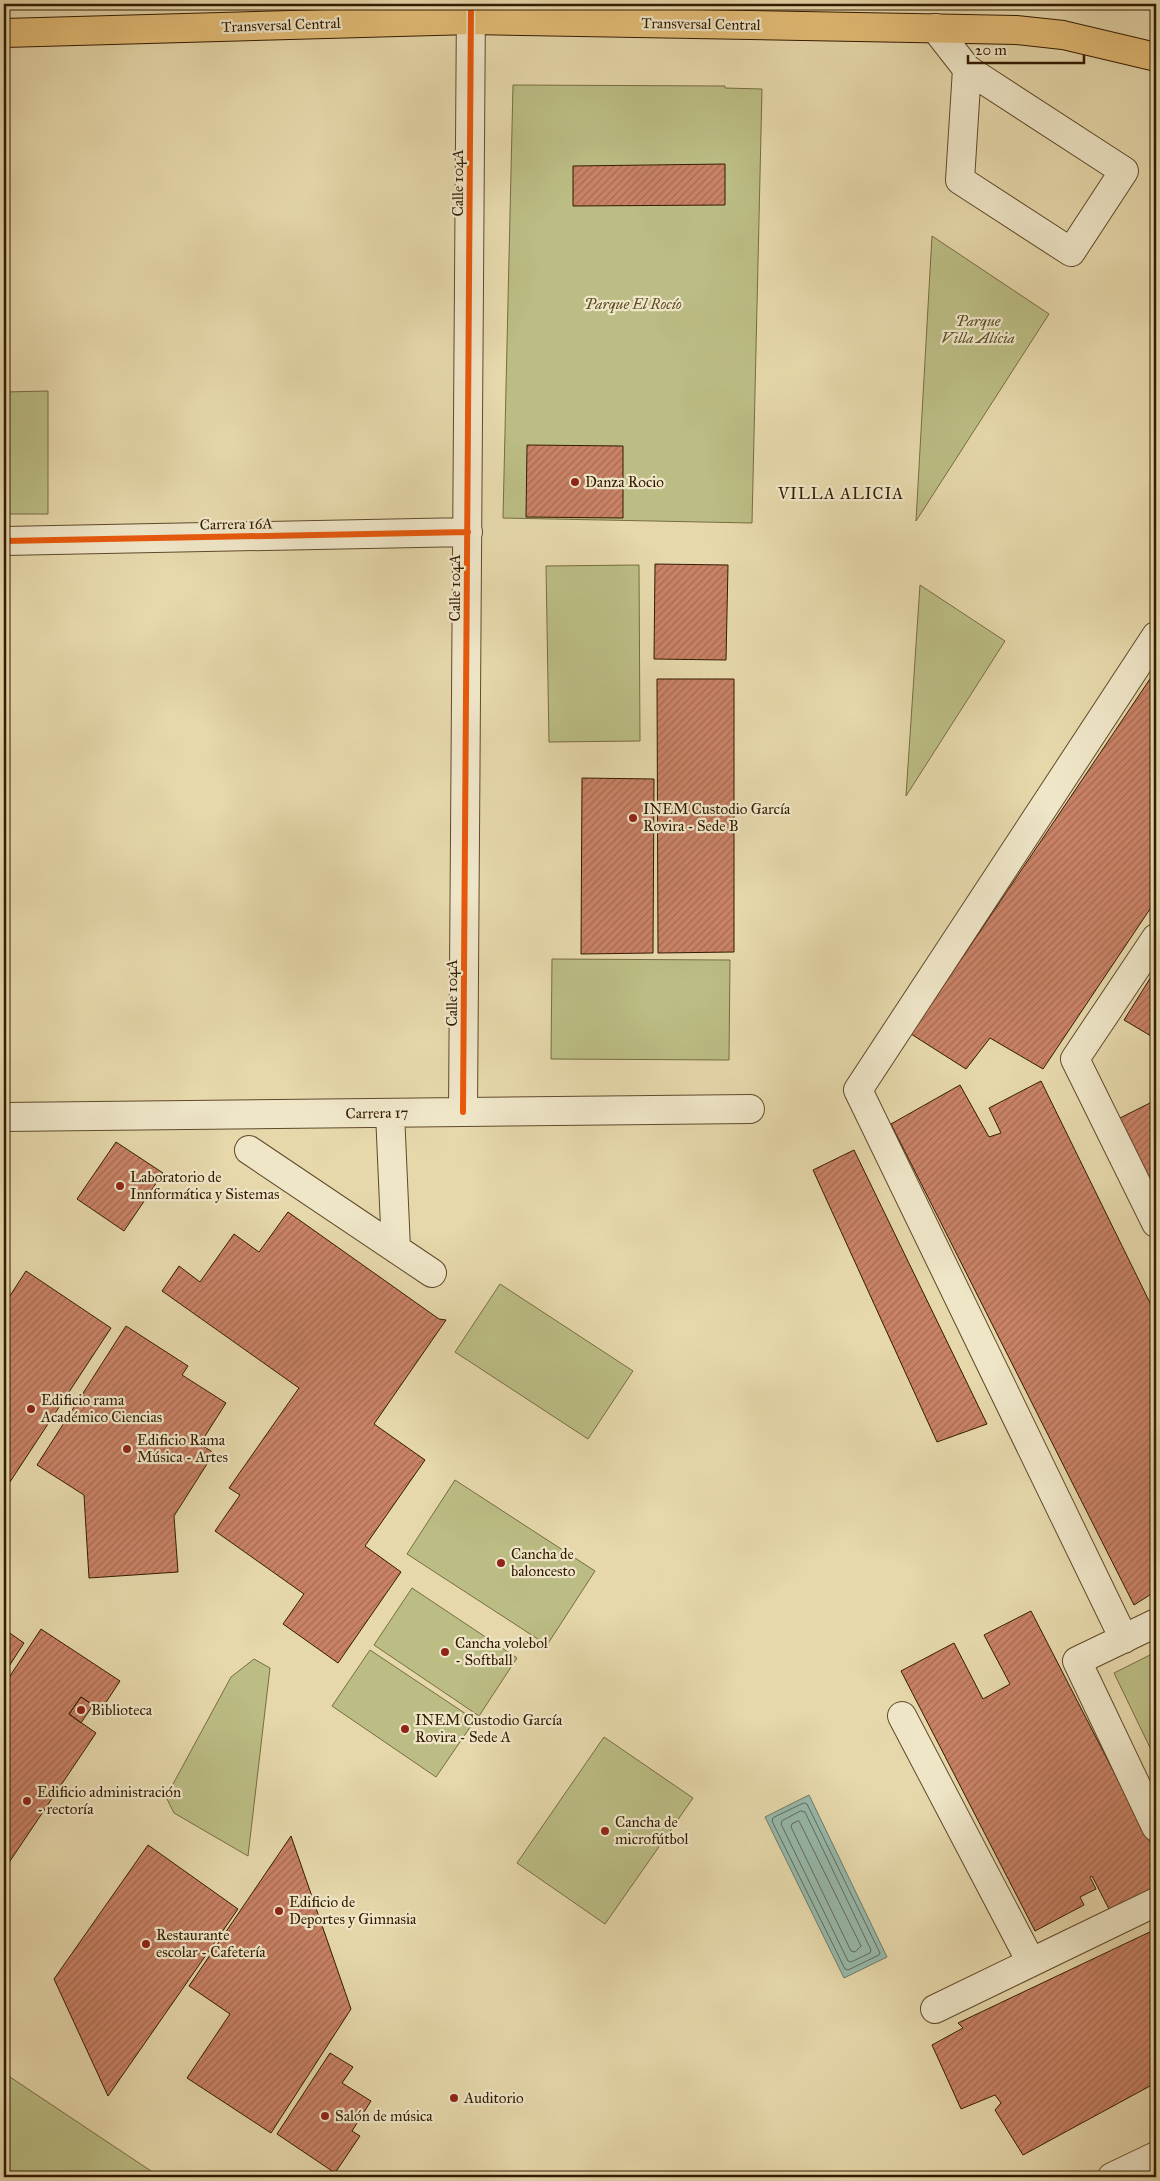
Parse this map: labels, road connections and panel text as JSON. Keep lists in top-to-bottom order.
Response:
{
  "streets": {
    "main road": ["Transversal Central"],
    "street": ["Calle 104A", "Carrera 16A", "Carrera 17"]
  },
  "crossings": [
    ["Transversal Central", "Calle 104A"],
    ["Calle 104A", "Carrera 16A"],
    ["Calle 104A", "Carrera 17"]
  ],
  "districts": ["VILLA ALICIA"],
  "parks": ["Parque El Rocío", "Parque Villa Alícia"],
  "places": [
    "Danza Rocio",
    "INEM Custodio García Rovira - Sede B",
    "Laboratorio de Innformática y Sistemas",
    "Edificio rama Académico Ciencias",
    "Edificio Rama Música - Artes",
    "Cancha de baloncesto",
    "Cancha volebol - Softball",
    "Biblioteca",
    "INEM Custodio García Rovira - Sede A",
    "Edificio administración - rectoría",
    "Cancha de microfútbol",
    "Edificio de Deportes y Gimnasia",
    "Restaurante escolar - Cafetería",
    "Auditorio",
    "Salón de música"
  ],
  "scale_bar": "20 m"
}
